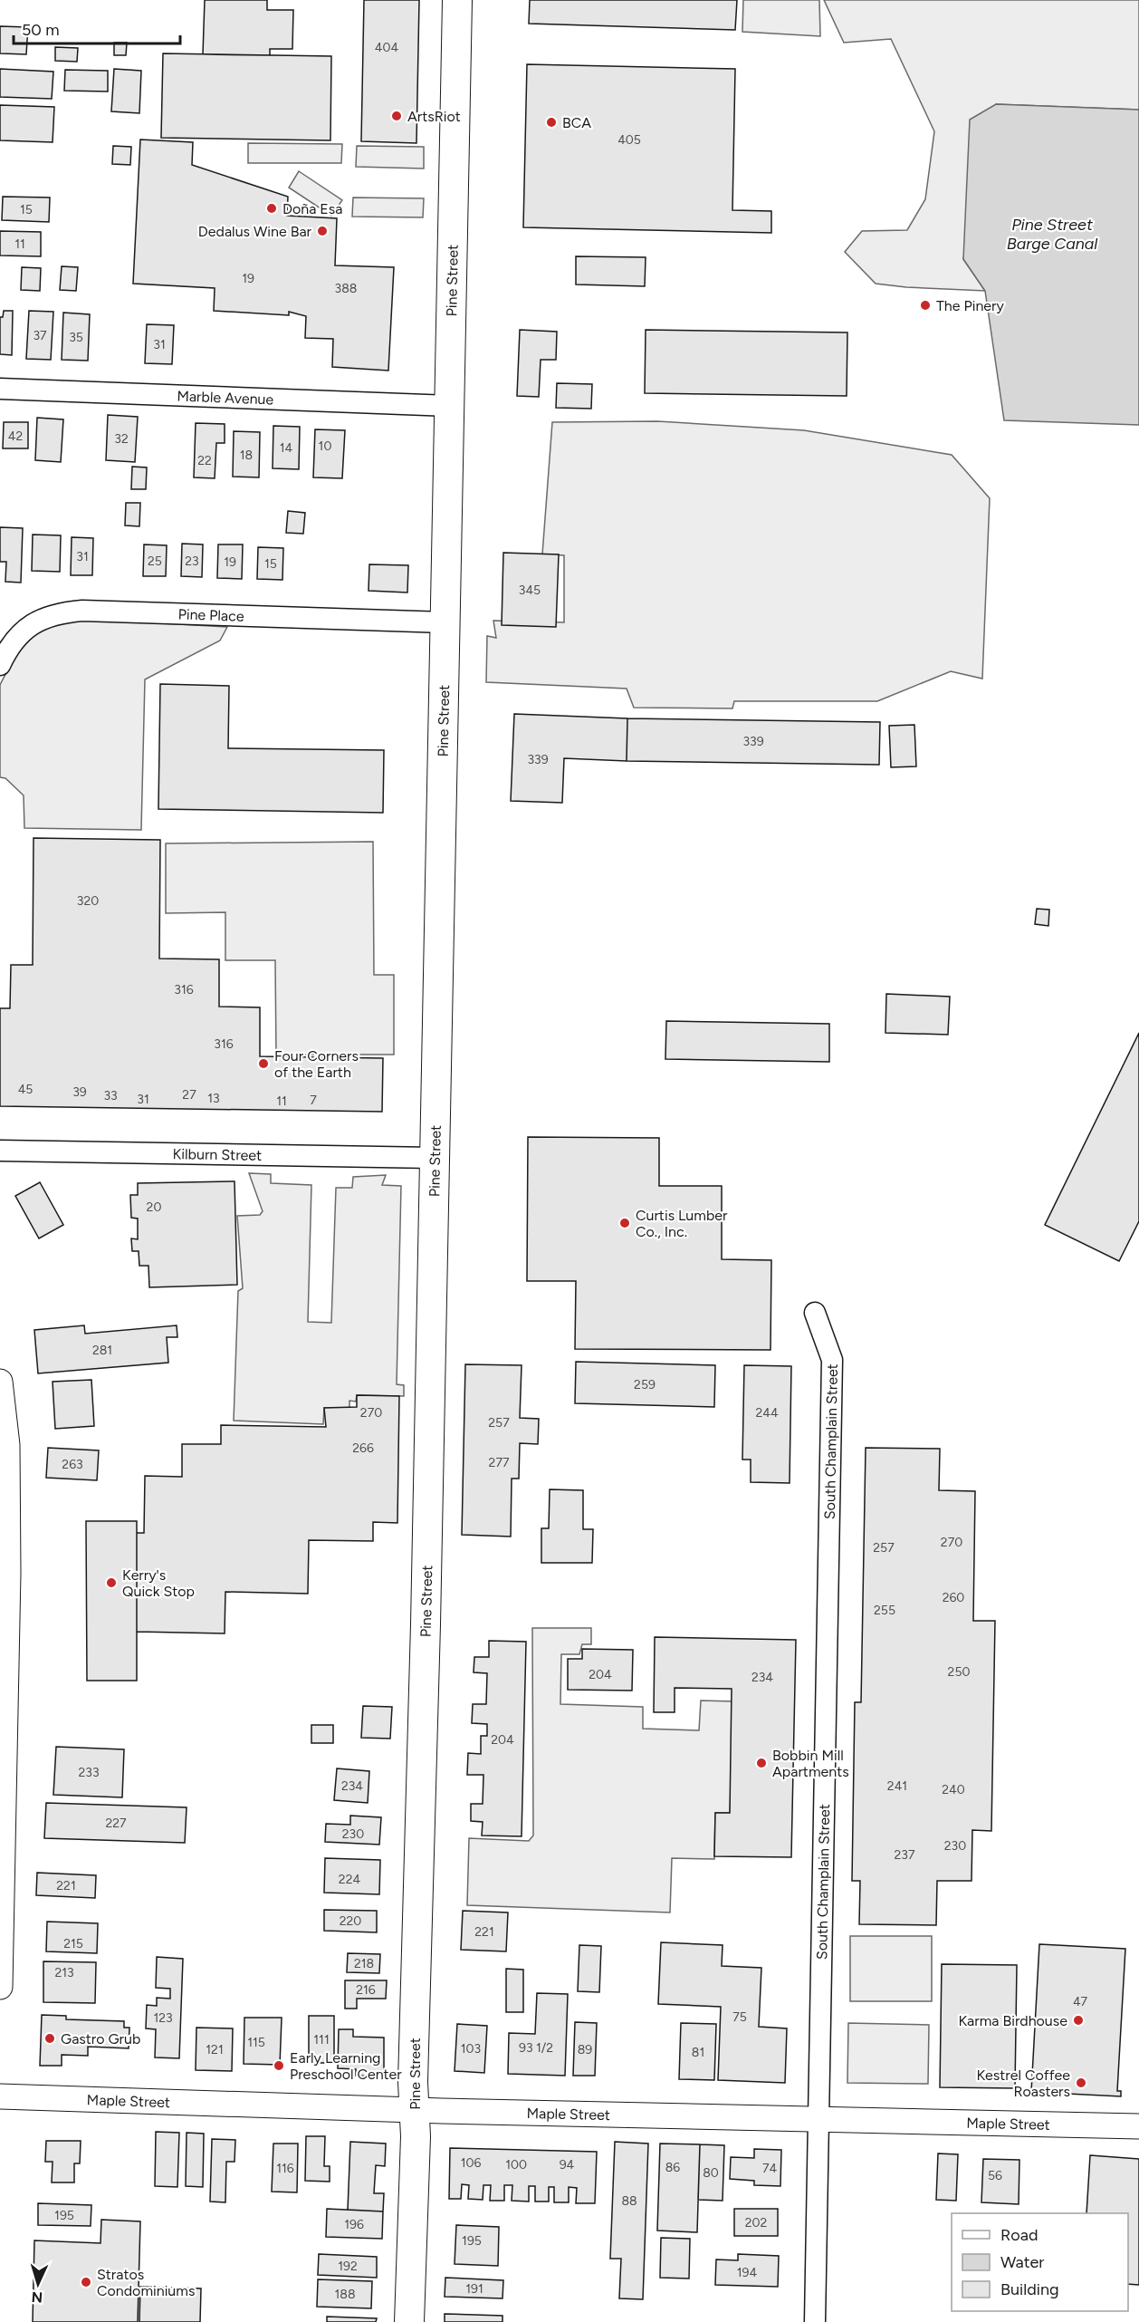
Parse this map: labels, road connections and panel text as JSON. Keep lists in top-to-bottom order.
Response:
{
  "streets": {
    "main road": ["Pine Street"],
    "street": [
      "Marble Avenue",
      "Pine Place",
      "Kilburn Street",
      "South Champlain Street",
      "Maple Street"
    ]
  },
  "crossings": [
    ["Pine Street", "Marble Avenue"],
    ["Pine Street", "Pine Place"],
    ["Pine Street", "Kilburn Street"],
    ["Pine Street", "Maple Street"],
    ["South Champlain Street", "Maple Street"]
  ],
  "water": ["Pine Street Barge Canal"],
  "places": [
    "ArtsRiot",
    "BCA",
    "Doña Esa",
    "Dedalus Wine Bar",
    "The Pinery",
    "Four Corners of the Earth",
    "Curtis Lumber Co., Inc.",
    "Kerry's Quick Stop",
    "Bobbin Mill Apartments",
    "Karma Birdhouse",
    "Gastro Grub",
    "Early Learning Preschool Center",
    "Kestrel Coffee Roasters",
    "Stratos Condominiums"
  ],
  "house_numbers": [
    "404",
    "405",
    "15",
    "11",
    "19",
    "388",
    "37",
    "35",
    "31",
    "42",
    "32",
    "10",
    "14",
    "18",
    "22",
    "31",
    "25",
    "23",
    "19",
    "15",
    "345",
    "339",
    "339",
    "320",
    "316",
    "316",
    "45",
    "39",
    "27",
    "33",
    "13",
    "31",
    "7",
    "11",
    "20",
    "281",
    "259",
    "270",
    "244",
    "257",
    "266",
    "277",
    "263",
    "270",
    "257",
    "260",
    "255",
    "250",
    "204",
    "234",
    "204",
    "233",
    "234",
    "241",
    "240",
    "227",
    "230",
    "230",
    "237",
    "224",
    "221",
    "220",
    "221",
    "215",
    "218",
    "213",
    "216",
    "47",
    "75",
    "123",
    "111",
    "115",
    "93 1/2",
    "103",
    "121",
    "89",
    "81",
    "106",
    "100",
    "94",
    "86",
    "116",
    "74",
    "80",
    "56",
    "88",
    "195",
    "202",
    "196",
    "195",
    "192",
    "194",
    "191",
    "188"
  ],
  "legend": ["Road", "Water", "Building"],
  "scale_bar": "50 m",
  "north": "bottom"
}
